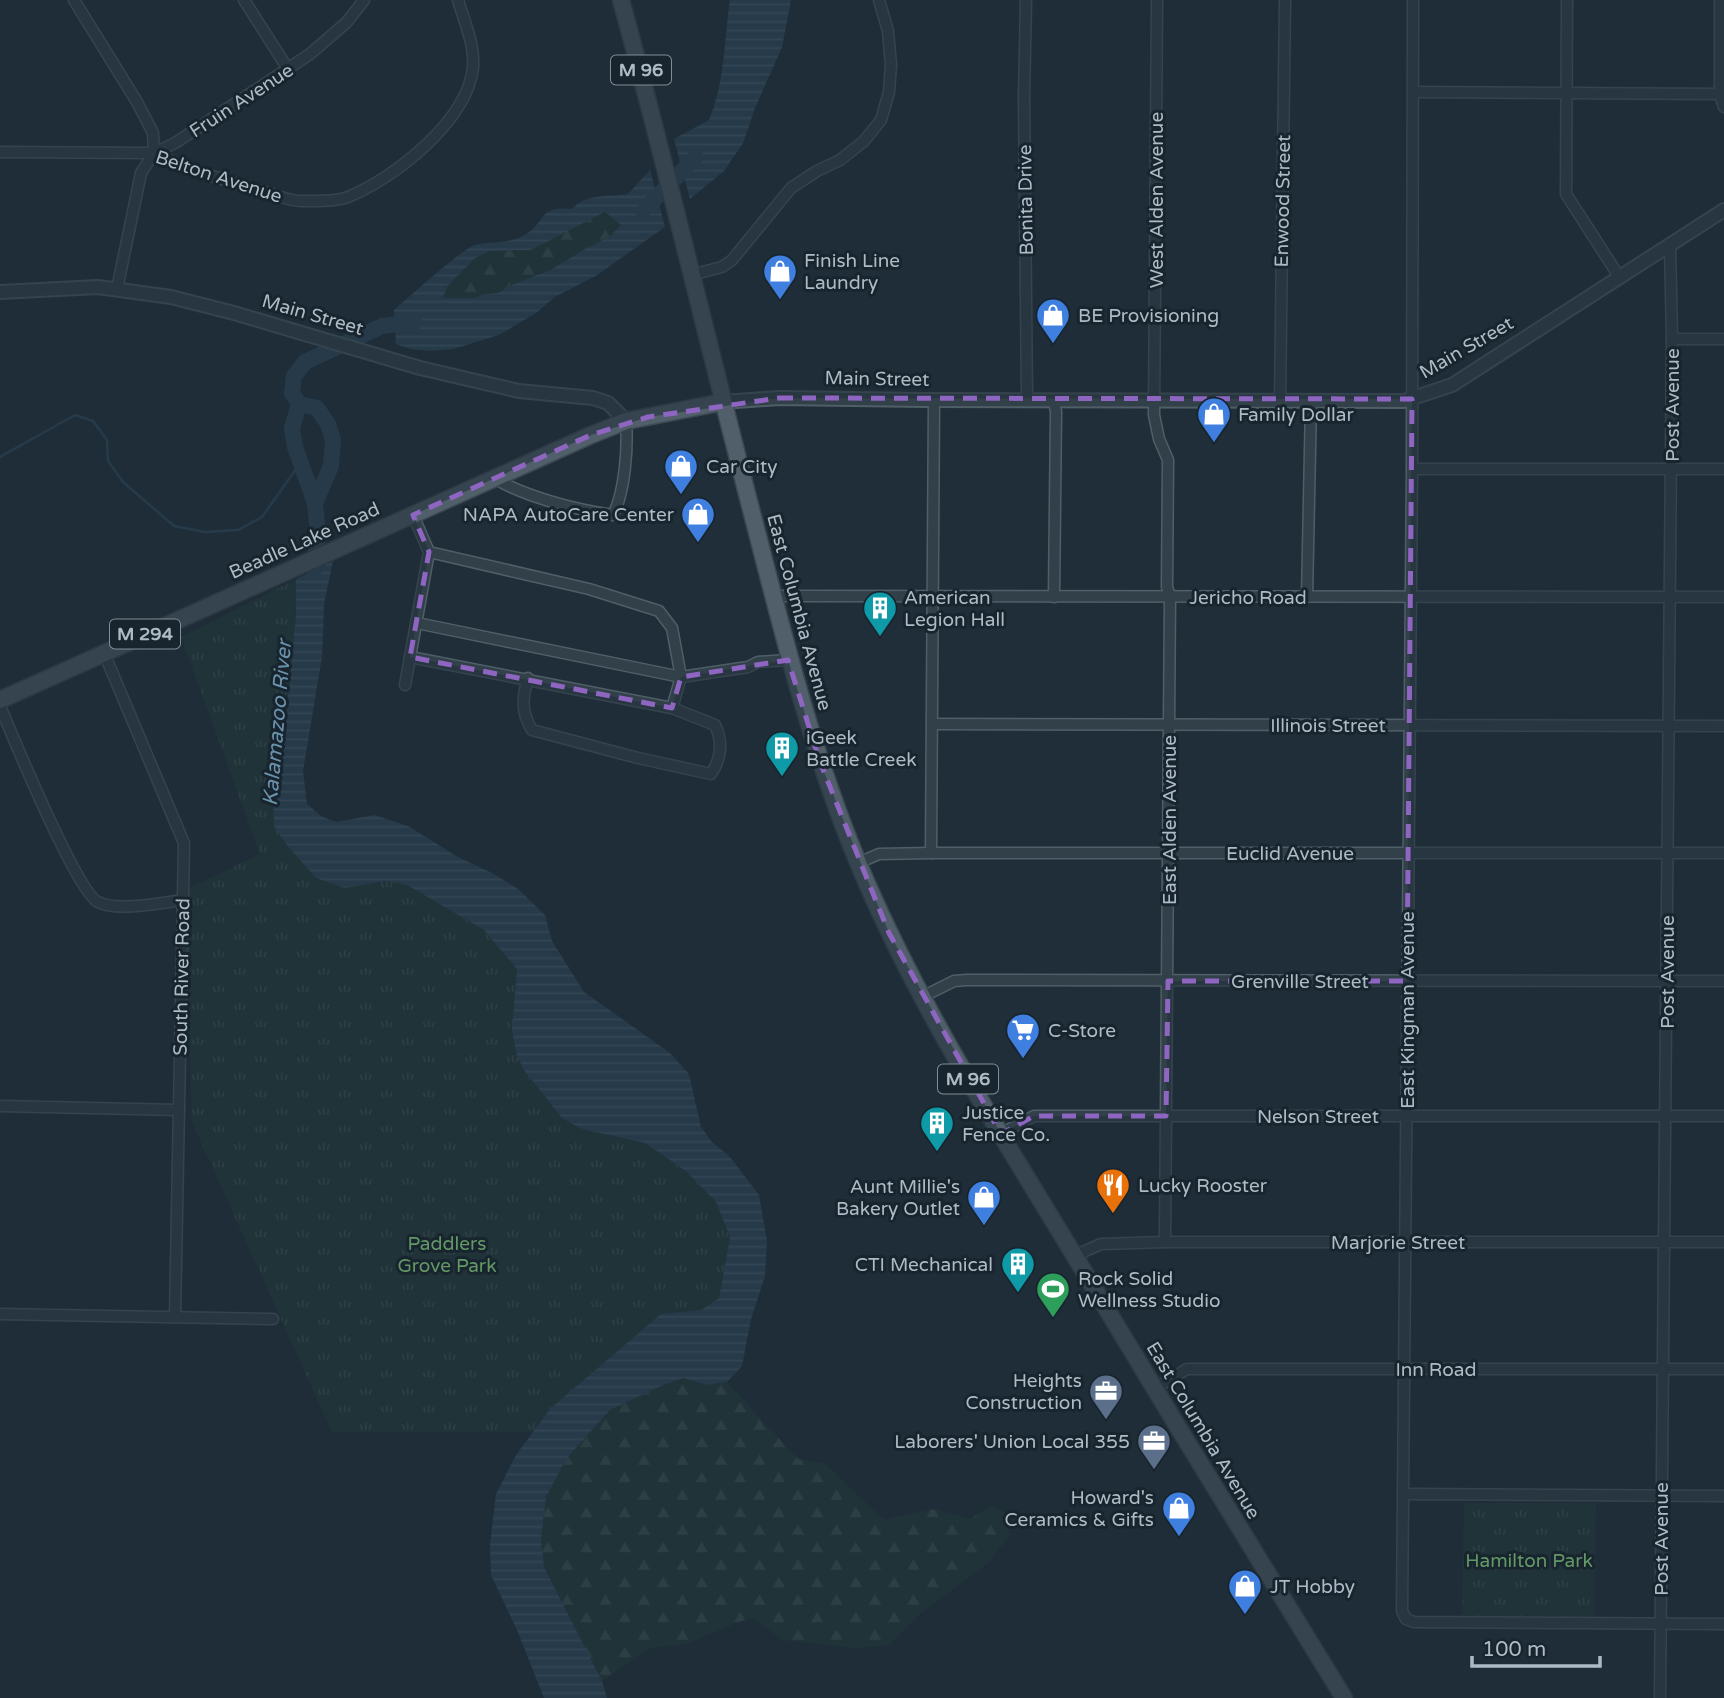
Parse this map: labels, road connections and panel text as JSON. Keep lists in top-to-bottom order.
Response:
{
  "streets": {
    "main road": [
      "M 96",
      "Main Street",
      "Beadle Lake Road",
      "East Columbia Avenue",
      "M 294"
    ],
    "street": [
      "Fruin Avenue",
      "Belton Avenue",
      "Bonita Drive",
      "West Alden Avenue",
      "Enwood Street",
      "Post Avenue",
      "Jericho Road",
      "Illinois Street",
      "East Alden Avenue",
      "Euclid Avenue",
      "South River Road",
      "Grenville Street",
      "East Kingman Avenue",
      "Nelson Street",
      "Marjorie Street",
      "Inn Road"
    ]
  },
  "crossings": [
    ["Fruin Avenue", "Belton Avenue"],
    ["Bonita Drive", "Main Street"],
    ["West Alden Avenue", "Main Street"],
    ["West Alden Avenue", "East Alden Avenue"],
    ["Enwood Street", "Main Street"],
    ["Main Street", "Post Avenue"],
    ["Main Street", "Beadle Lake Road"],
    ["Main Street", "East Columbia Avenue"],
    ["Main Street", "East Alden Avenue"],
    ["Main Street", "East Kingman Avenue"],
    ["Post Avenue", "Jericho Road"],
    ["Post Avenue", "Illinois Street"],
    ["Post Avenue", "Euclid Avenue"],
    ["Post Avenue", "Grenville Street"],
    ["Post Avenue", "East Kingman Avenue"],
    ["Post Avenue", "Nelson Street"],
    ["Post Avenue", "Marjorie Street"],
    ["Post Avenue", "Inn Road"],
    ["Beadle Lake Road", "South River Road"],
    ["Jericho Road", "East Columbia Avenue"],
    ["Jericho Road", "East Alden Avenue"],
    ["Jericho Road", "East Kingman Avenue"],
    ["East Columbia Avenue", "Euclid Avenue"],
    ["East Columbia Avenue", "Grenville Street"],
    ["East Columbia Avenue", "Nelson Street"],
    ["East Columbia Avenue", "Marjorie Street"],
    ["East Columbia Avenue", "Inn Road"],
    ["Illinois Street", "East Alden Avenue"],
    ["Illinois Street", "East Kingman Avenue"],
    ["East Alden Avenue", "Euclid Avenue"],
    ["East Alden Avenue", "Grenville Street"],
    ["East Alden Avenue", "Nelson Street"],
    ["East Alden Avenue", "Marjorie Street"],
    ["Euclid Avenue", "East Kingman Avenue"],
    ["Grenville Street", "East Kingman Avenue"],
    ["East Kingman Avenue", "Nelson Street"],
    ["East Kingman Avenue", "Marjorie Street"],
    ["East Kingman Avenue", "Inn Road"]
  ],
  "water": ["Kalamazoo River"],
  "parks": ["Paddlers Grove Park", "Hamilton Park"],
  "places": {
    "shop": [
      "Finish Line Laundry",
      "BE Provisioning",
      "Family Dollar",
      "Car City",
      "NAPA AutoCare Center",
      "Aunt Millie's Bakery Outlet",
      "Howard's Ceramics & Gifts",
      "JT Hobby"
    ],
    "building": [
      "American Legion Hall",
      "iGeek Battle Creek",
      "Justice Fence Co.",
      "CTI Mechanical"
    ],
    "supermarket": ["C-Store"],
    "restaurant": ["Lucky Rooster"],
    "sports": ["Rock Solid Wellness Studio"],
    "office": ["Heights Construction", "Laborers' Union Local 355"]
  },
  "scale_bar": "100 m"
}
